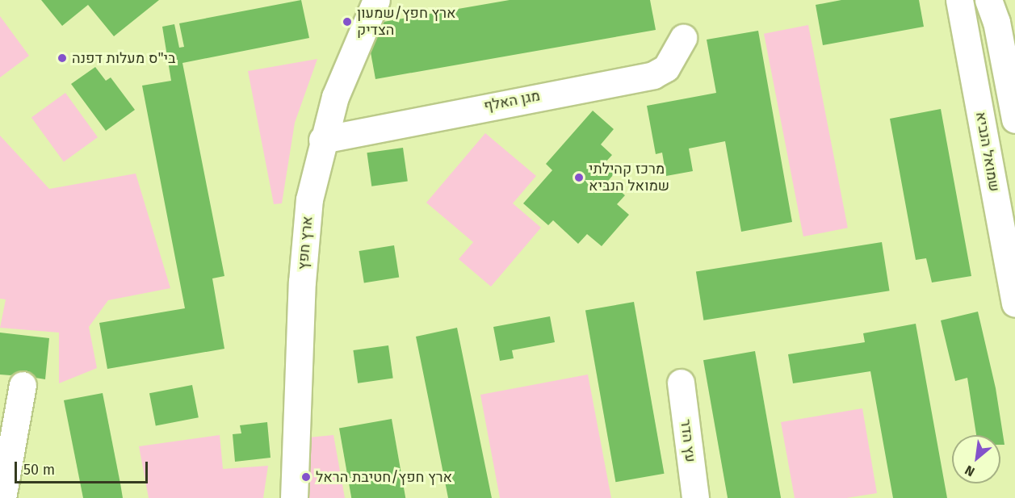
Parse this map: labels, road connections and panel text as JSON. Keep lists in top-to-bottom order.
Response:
{
  "streets": {
    "street": [
      "מגן האלף",
      "שמואל הנביא",
      "ארץ חפץ",
      "עץ הדר"
    ]
  },
  "crossings": [
    ["מגן האלף", "ארץ חפץ"]
  ],
  "places": [
    "ארץ חפץ/שמעון הצדיק",
    "בי\"ס מעלות דפנה",
    "מרכז קהילתי שמואל הנביא",
    "ארץ חפץ/חטיבת הראל"
  ],
  "scale_bar": "50 m",
  "north": "bottom left"
}
